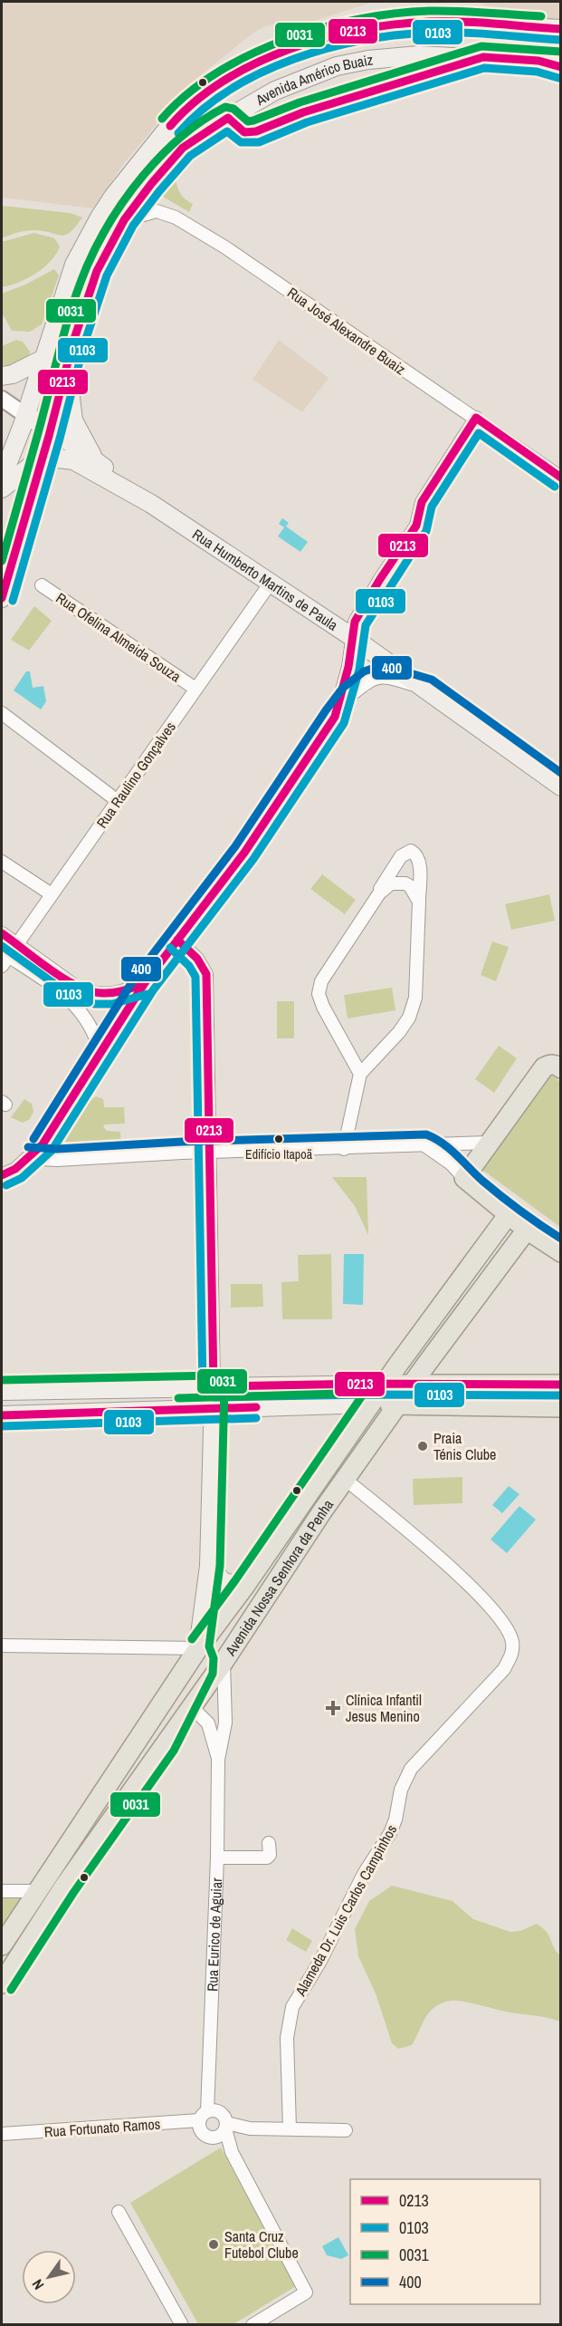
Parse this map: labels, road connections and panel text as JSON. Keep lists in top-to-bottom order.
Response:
{
  "streets": {
    "main road": ["Avenida Américo Buaiz", "Rua Humberto Martins de Paula", "Avenida Nossa Senhora da Penha"],
    "street": [
      "Rua José Alexandre Buaiz",
      "Rua Ofelina Almeida Souza",
      "Rua Raulino Gonçalves",
      "Alameda Dr. Luis Carlos Campinhos",
      "Rua Eurico de Aguiar",
      "Rua Fortunato Ramos"
    ]
  },
  "crossings": [
    ["Avenida Américo Buaiz", "Rua José Alexandre Buaiz"],
    ["Avenida Américo Buaiz", "Rua Humberto Martins de Paula"],
    ["Rua Humberto Martins de Paula", "Rua Raulino Gonçalves"],
    ["Rua Ofelina Almeida Souza", "Rua Raulino Gonçalves"],
    ["Avenida Nossa Senhora da Penha", "Alameda Dr. Luis Carlos Campinhos"],
    ["Avenida Nossa Senhora da Penha", "Rua Eurico de Aguiar"],
    ["Rua Eurico de Aguiar", "Rua Fortunato Ramos"]
  ],
  "places": {
    "other": ["Edifício Itapoã", "Praia Ténis Clube", "Santa Cruz Futebol Clube"],
    "health": ["Clínica Infantil Jesus Menino"]
  },
  "lines": [
    "transit line 0031",
    "transit line 0213",
    "transit line 0103",
    "transit line 400"
  ],
  "legend": [
    "0213",
    "0103",
    "0031",
    "400"
  ],
  "north": "bottom left"
}
